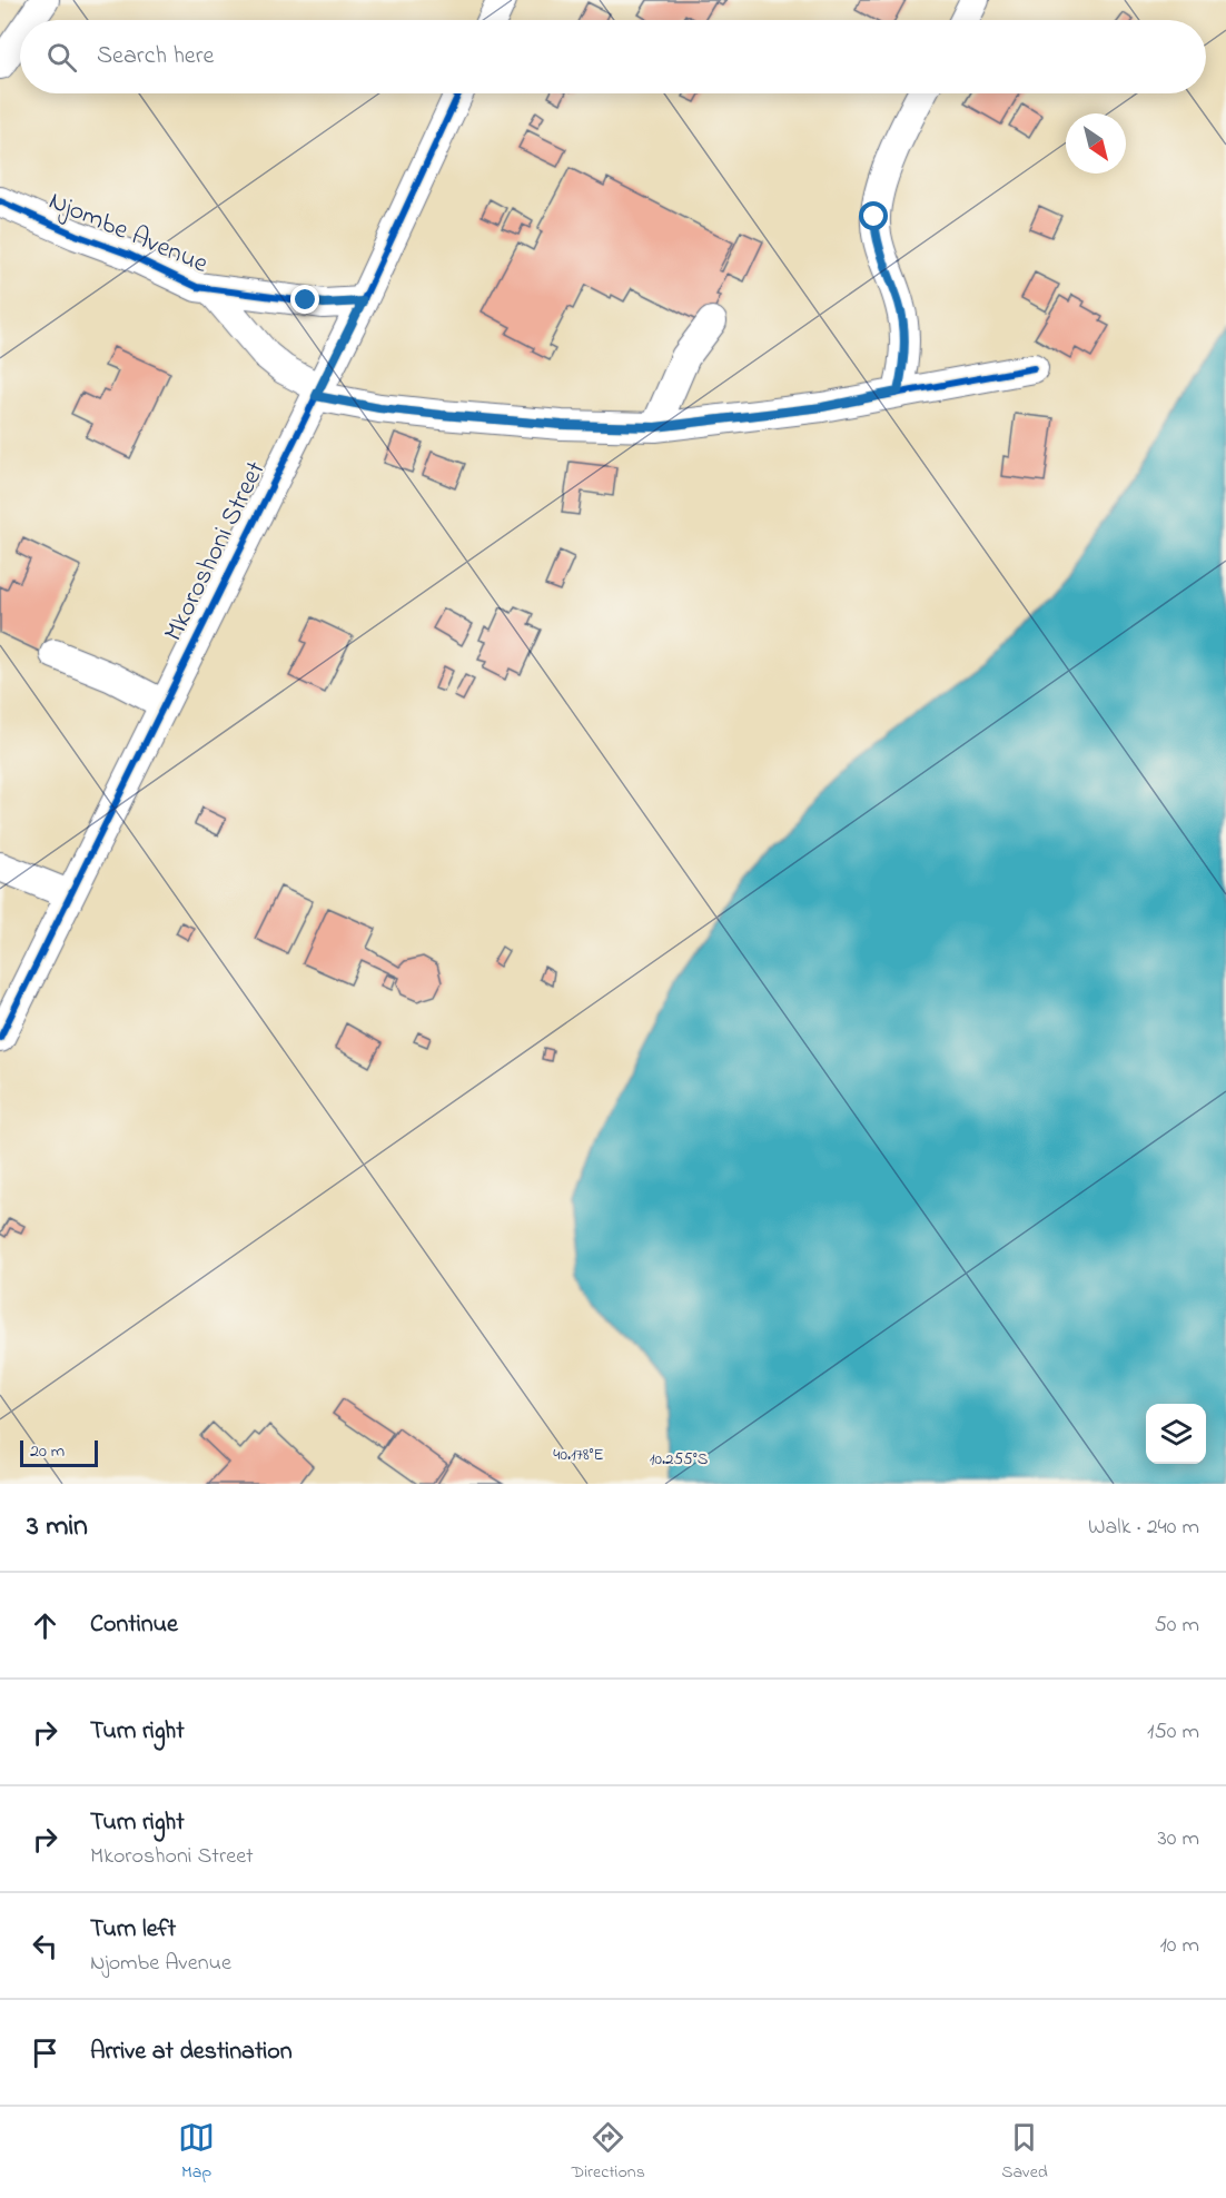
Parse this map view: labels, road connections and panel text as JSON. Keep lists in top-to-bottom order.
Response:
{
  "streets": {
    "street": ["Njombe Avenue", "Mkoroshoni Street"]
  },
  "crossings": [
    ["Njombe Avenue", "Mkoroshoni Street"]
  ],
  "scale_bar": "20 m",
  "north": "bottom right",
  "page": {
    "search": "Search here",
    "scale": "20 m",
    "heading": ["3 min", "Walk · 240 m"],
    "list": [
      ["Continue", "50 m"],
      ["Turn right", "150 m"],
      ["Turn right", "Mkoroshoni Street", "30 m"],
      ["Turn left", "Njombe Avenue", "10 m"],
      "Arrive at destination"
    ],
    "nav": ["Map", "Directions", "Saved"]
  },
  "coordinates": ["40.178°E", "10.255°S"]
}
